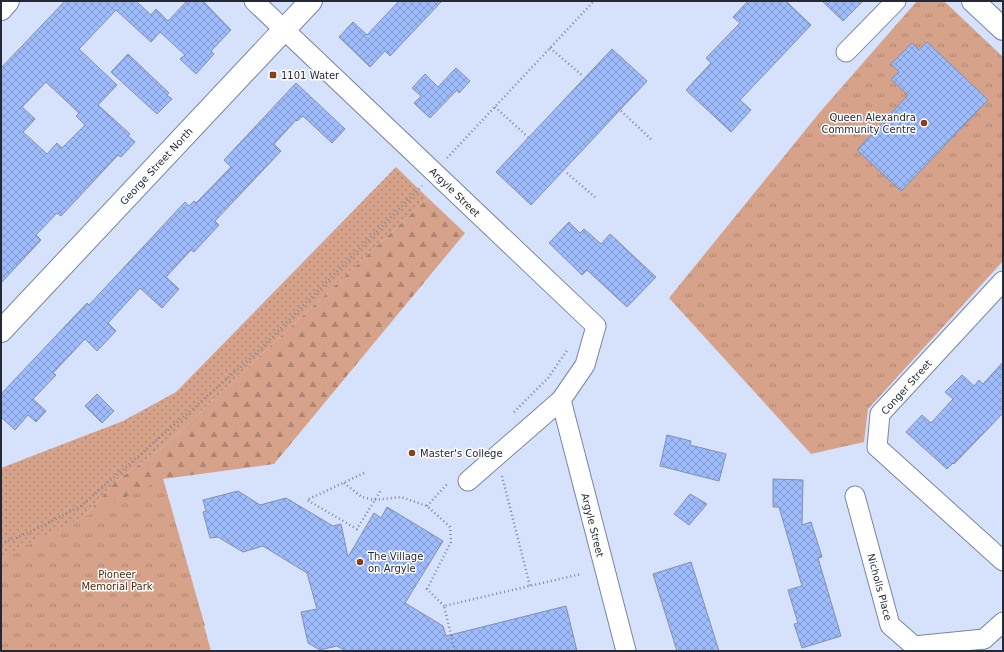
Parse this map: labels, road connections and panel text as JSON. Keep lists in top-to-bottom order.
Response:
{
  "streets": {
    "main road": ["George Street North"],
    "street": ["Argyle Street", "Conger Street", "Nicholls Place"]
  },
  "crossings": [
    ["George Street North", "Argyle Street"]
  ],
  "parks": ["Pioneer Memorial Park"],
  "places": {
    "transit": ["1101 Water"],
    "other": ["Queen Alexandra Community Centre", "Master's College", "The Village on Argyle"]
  }
}
